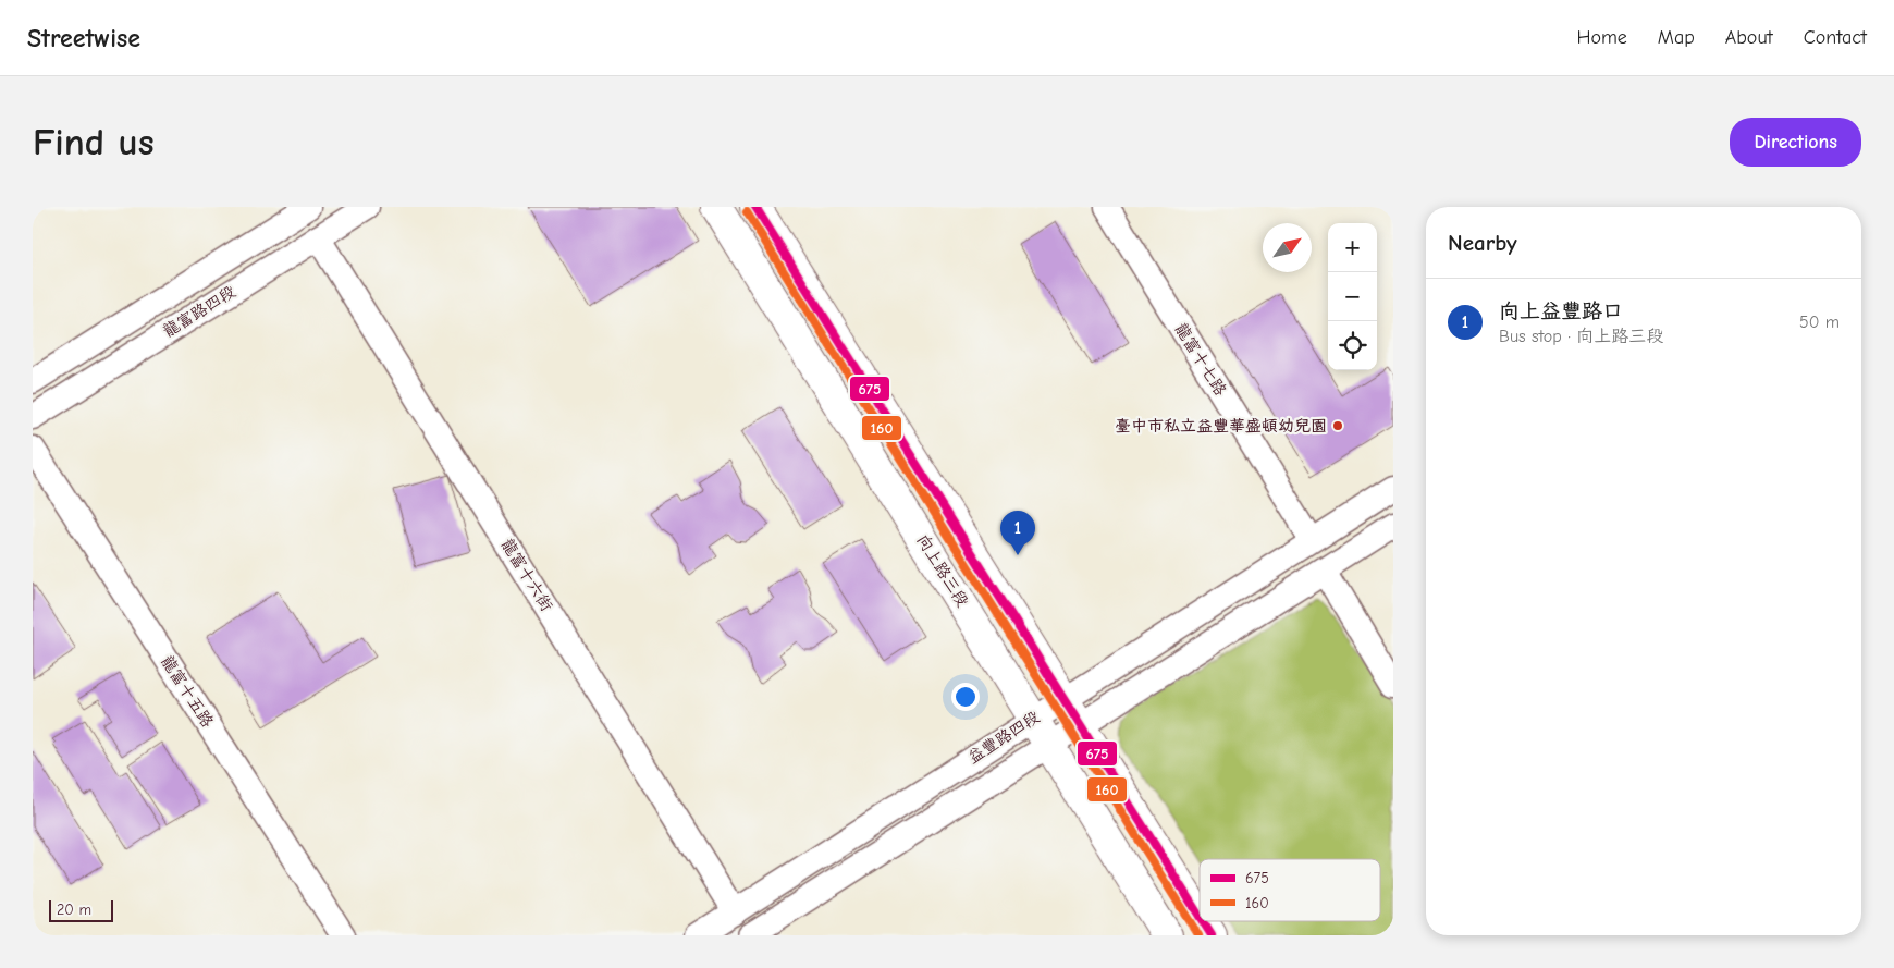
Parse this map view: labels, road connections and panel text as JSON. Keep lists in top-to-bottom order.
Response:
{
  "streets": {
    "main road": ["向上路三段"],
    "street": [
      "龍富路四段",
      "龍富十七路",
      "龍富十六街",
      "龍富十五路",
      "益豐路四段"
    ]
  },
  "crossings": [
    ["龍富路四段", "龍富十六街"],
    ["龍富十七路", "益豐路四段"],
    ["向上路三段", "益豐路四段"],
    ["龍富十六街", "益豐路四段"]
  ],
  "places": ["臺中市私立益豐華盛頓幼兒園"],
  "lines": ["transit line 675", "transit line 160"],
  "legend": ["675", "160"],
  "scale_bar": "20 m",
  "north": "top right",
  "page": {
    "header": "Streetwise",
    "nav": [
      "Home",
      "Map",
      "About",
      "Contact"
    ],
    "buttons": "Directions",
    "title": "Find us",
    "heading": "Nearby",
    "map_buttons": ["+", "−"],
    "list": [
      {
        "mark": "1",
        "name": "向上益豐路口",
        "note": "Bus stop · 向上路三段",
        "value": "50 m"
      }
    ],
    "pins": "1",
    "scale": "20 m"
  }
}
